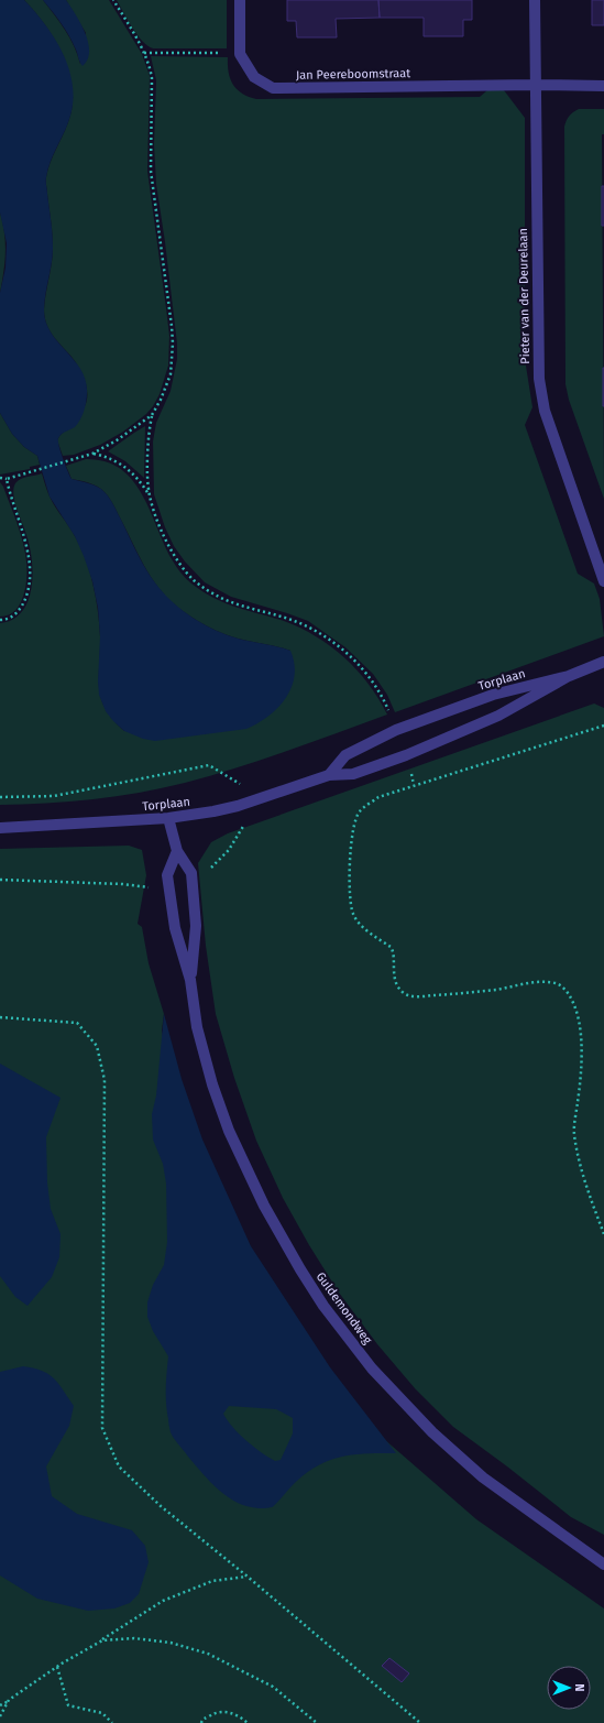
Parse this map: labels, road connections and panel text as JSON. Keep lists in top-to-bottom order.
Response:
{
  "streets": {
    "street": [
      "Jan Peereboomstraat",
      "Pieter van der Deurelaan",
      "Torplaan",
      "Guldemondweg"
    ]
  },
  "crossings": [
    ["Jan Peereboomstraat", "Pieter van der Deurelaan"],
    ["Torplaan", "Guldemondweg"]
  ],
  "north": "right"
}
